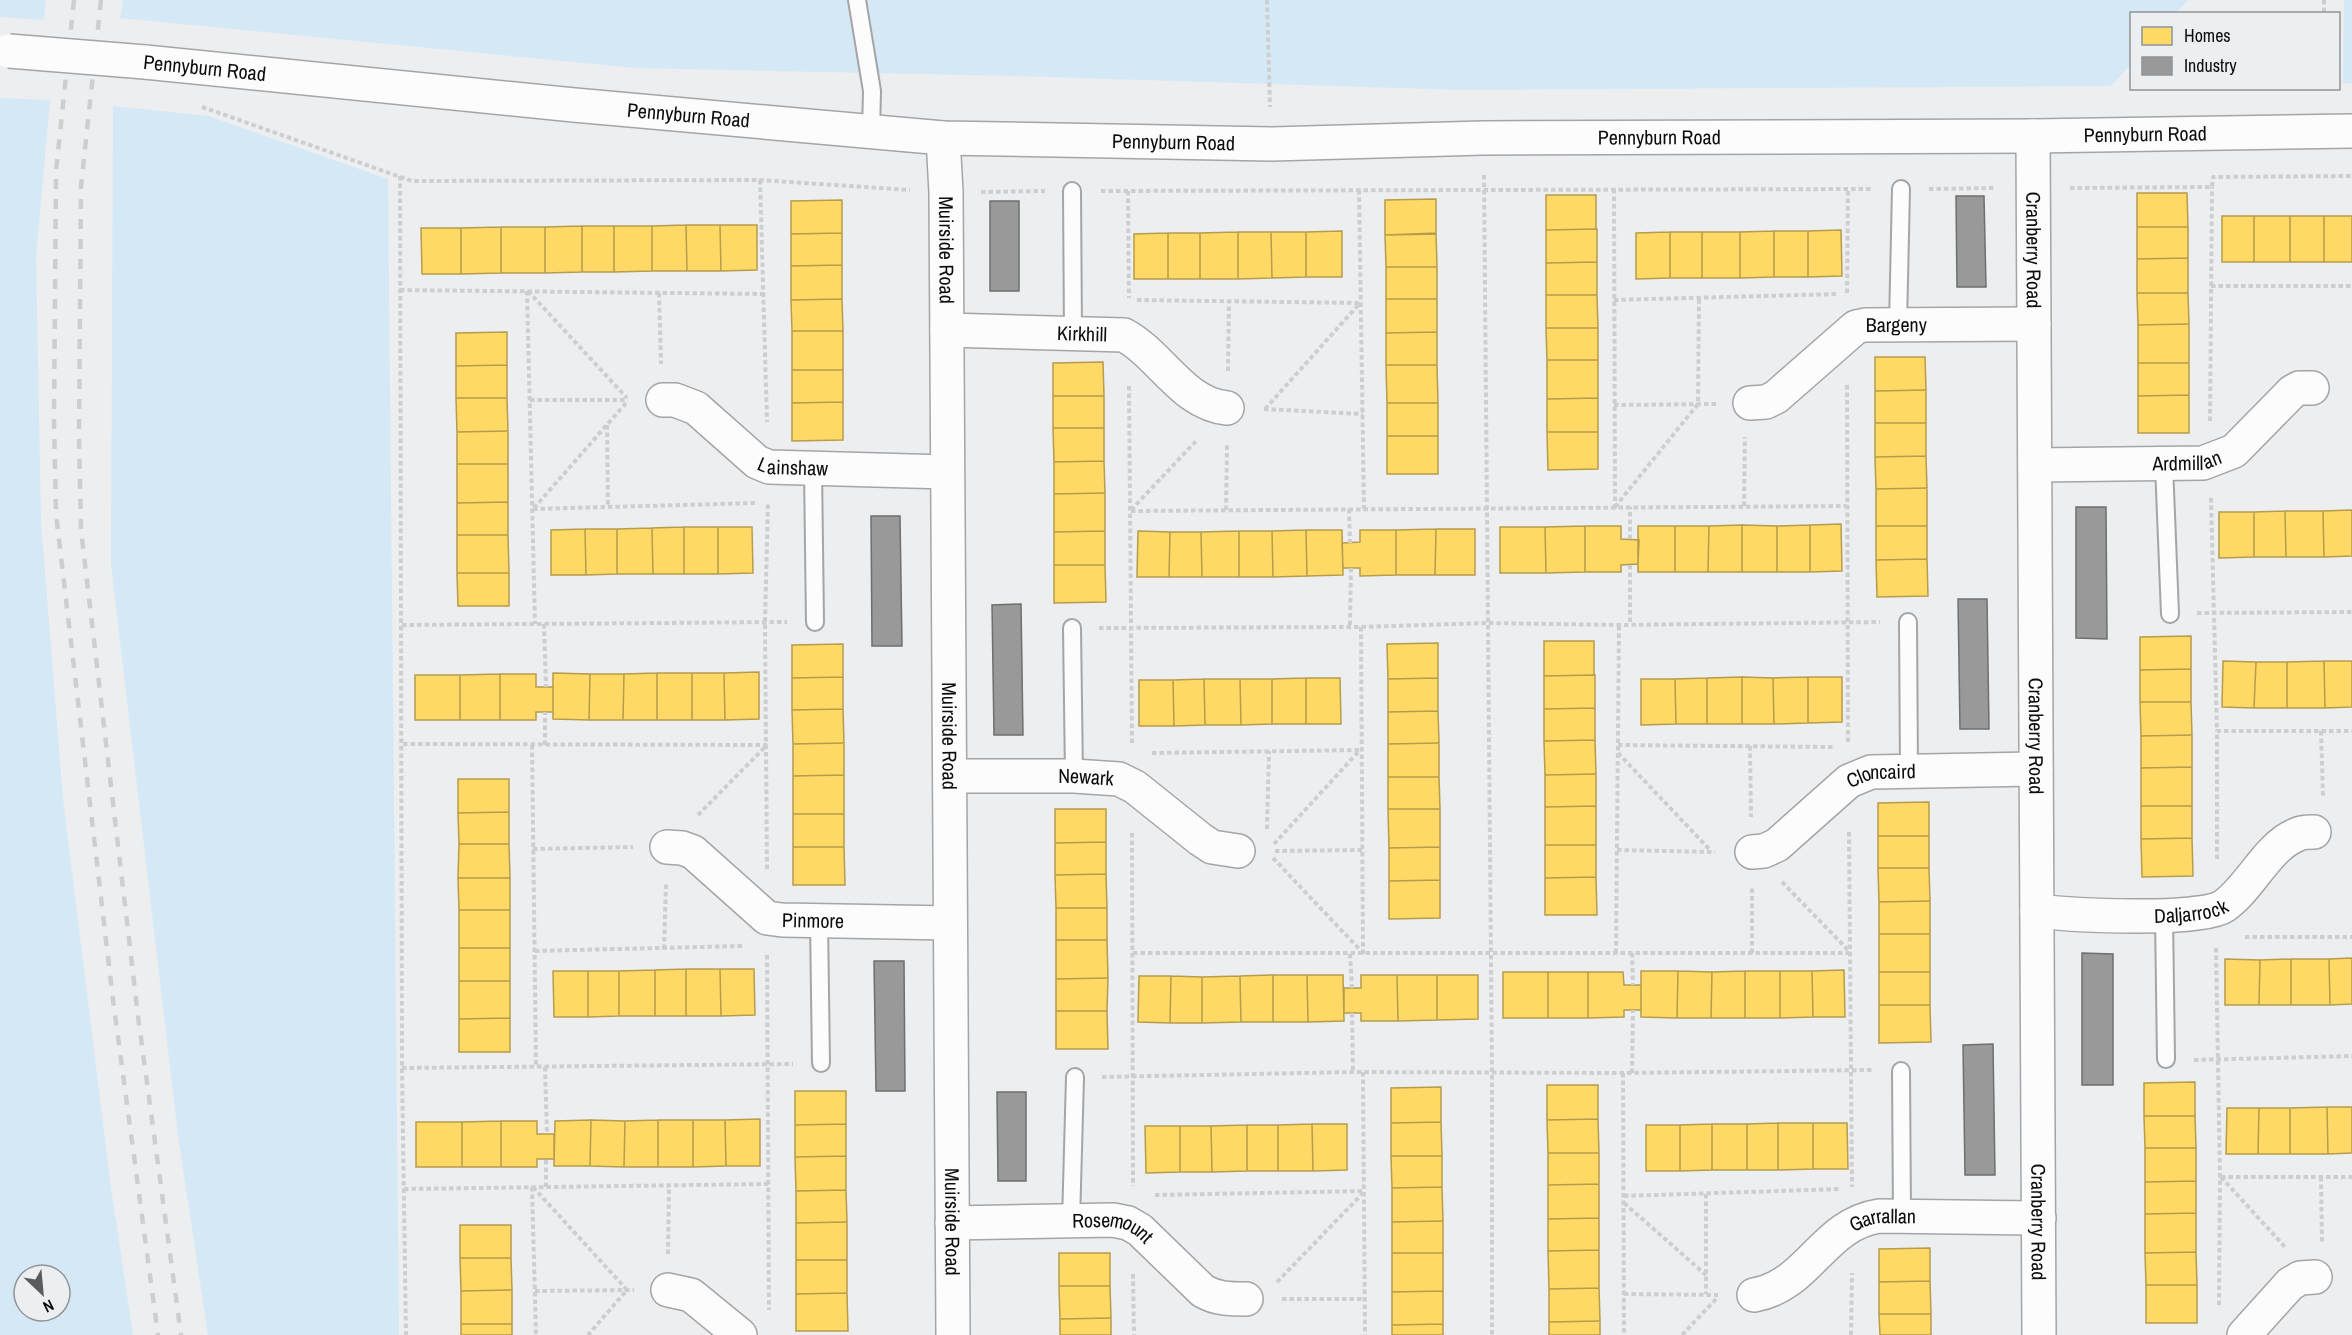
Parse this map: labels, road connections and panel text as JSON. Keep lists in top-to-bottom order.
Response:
{
  "streets": {
    "street": [
      "Pennyburn Road",
      "Cranberry Road",
      "Muirside Road",
      "Bargeny",
      "Kirkhill",
      "Ardmillan",
      "Lainshaw",
      "Newark",
      "Cloncaird",
      "Daljarrock",
      "Pinmore",
      "Garrallan",
      "Rosemount"
    ]
  },
  "crossings": [
    ["Pennyburn Road", "Cranberry Road"],
    ["Pennyburn Road", "Muirside Road"],
    ["Cranberry Road", "Bargeny"],
    ["Cranberry Road", "Ardmillan"],
    ["Cranberry Road", "Cloncaird"],
    ["Cranberry Road", "Daljarrock"],
    ["Cranberry Road", "Garrallan"],
    ["Muirside Road", "Kirkhill"],
    ["Muirside Road", "Lainshaw"],
    ["Muirside Road", "Newark"],
    ["Muirside Road", "Pinmore"],
    ["Muirside Road", "Rosemount"]
  ],
  "legend": ["Homes", "Industry"],
  "north": "bottom right"
}
